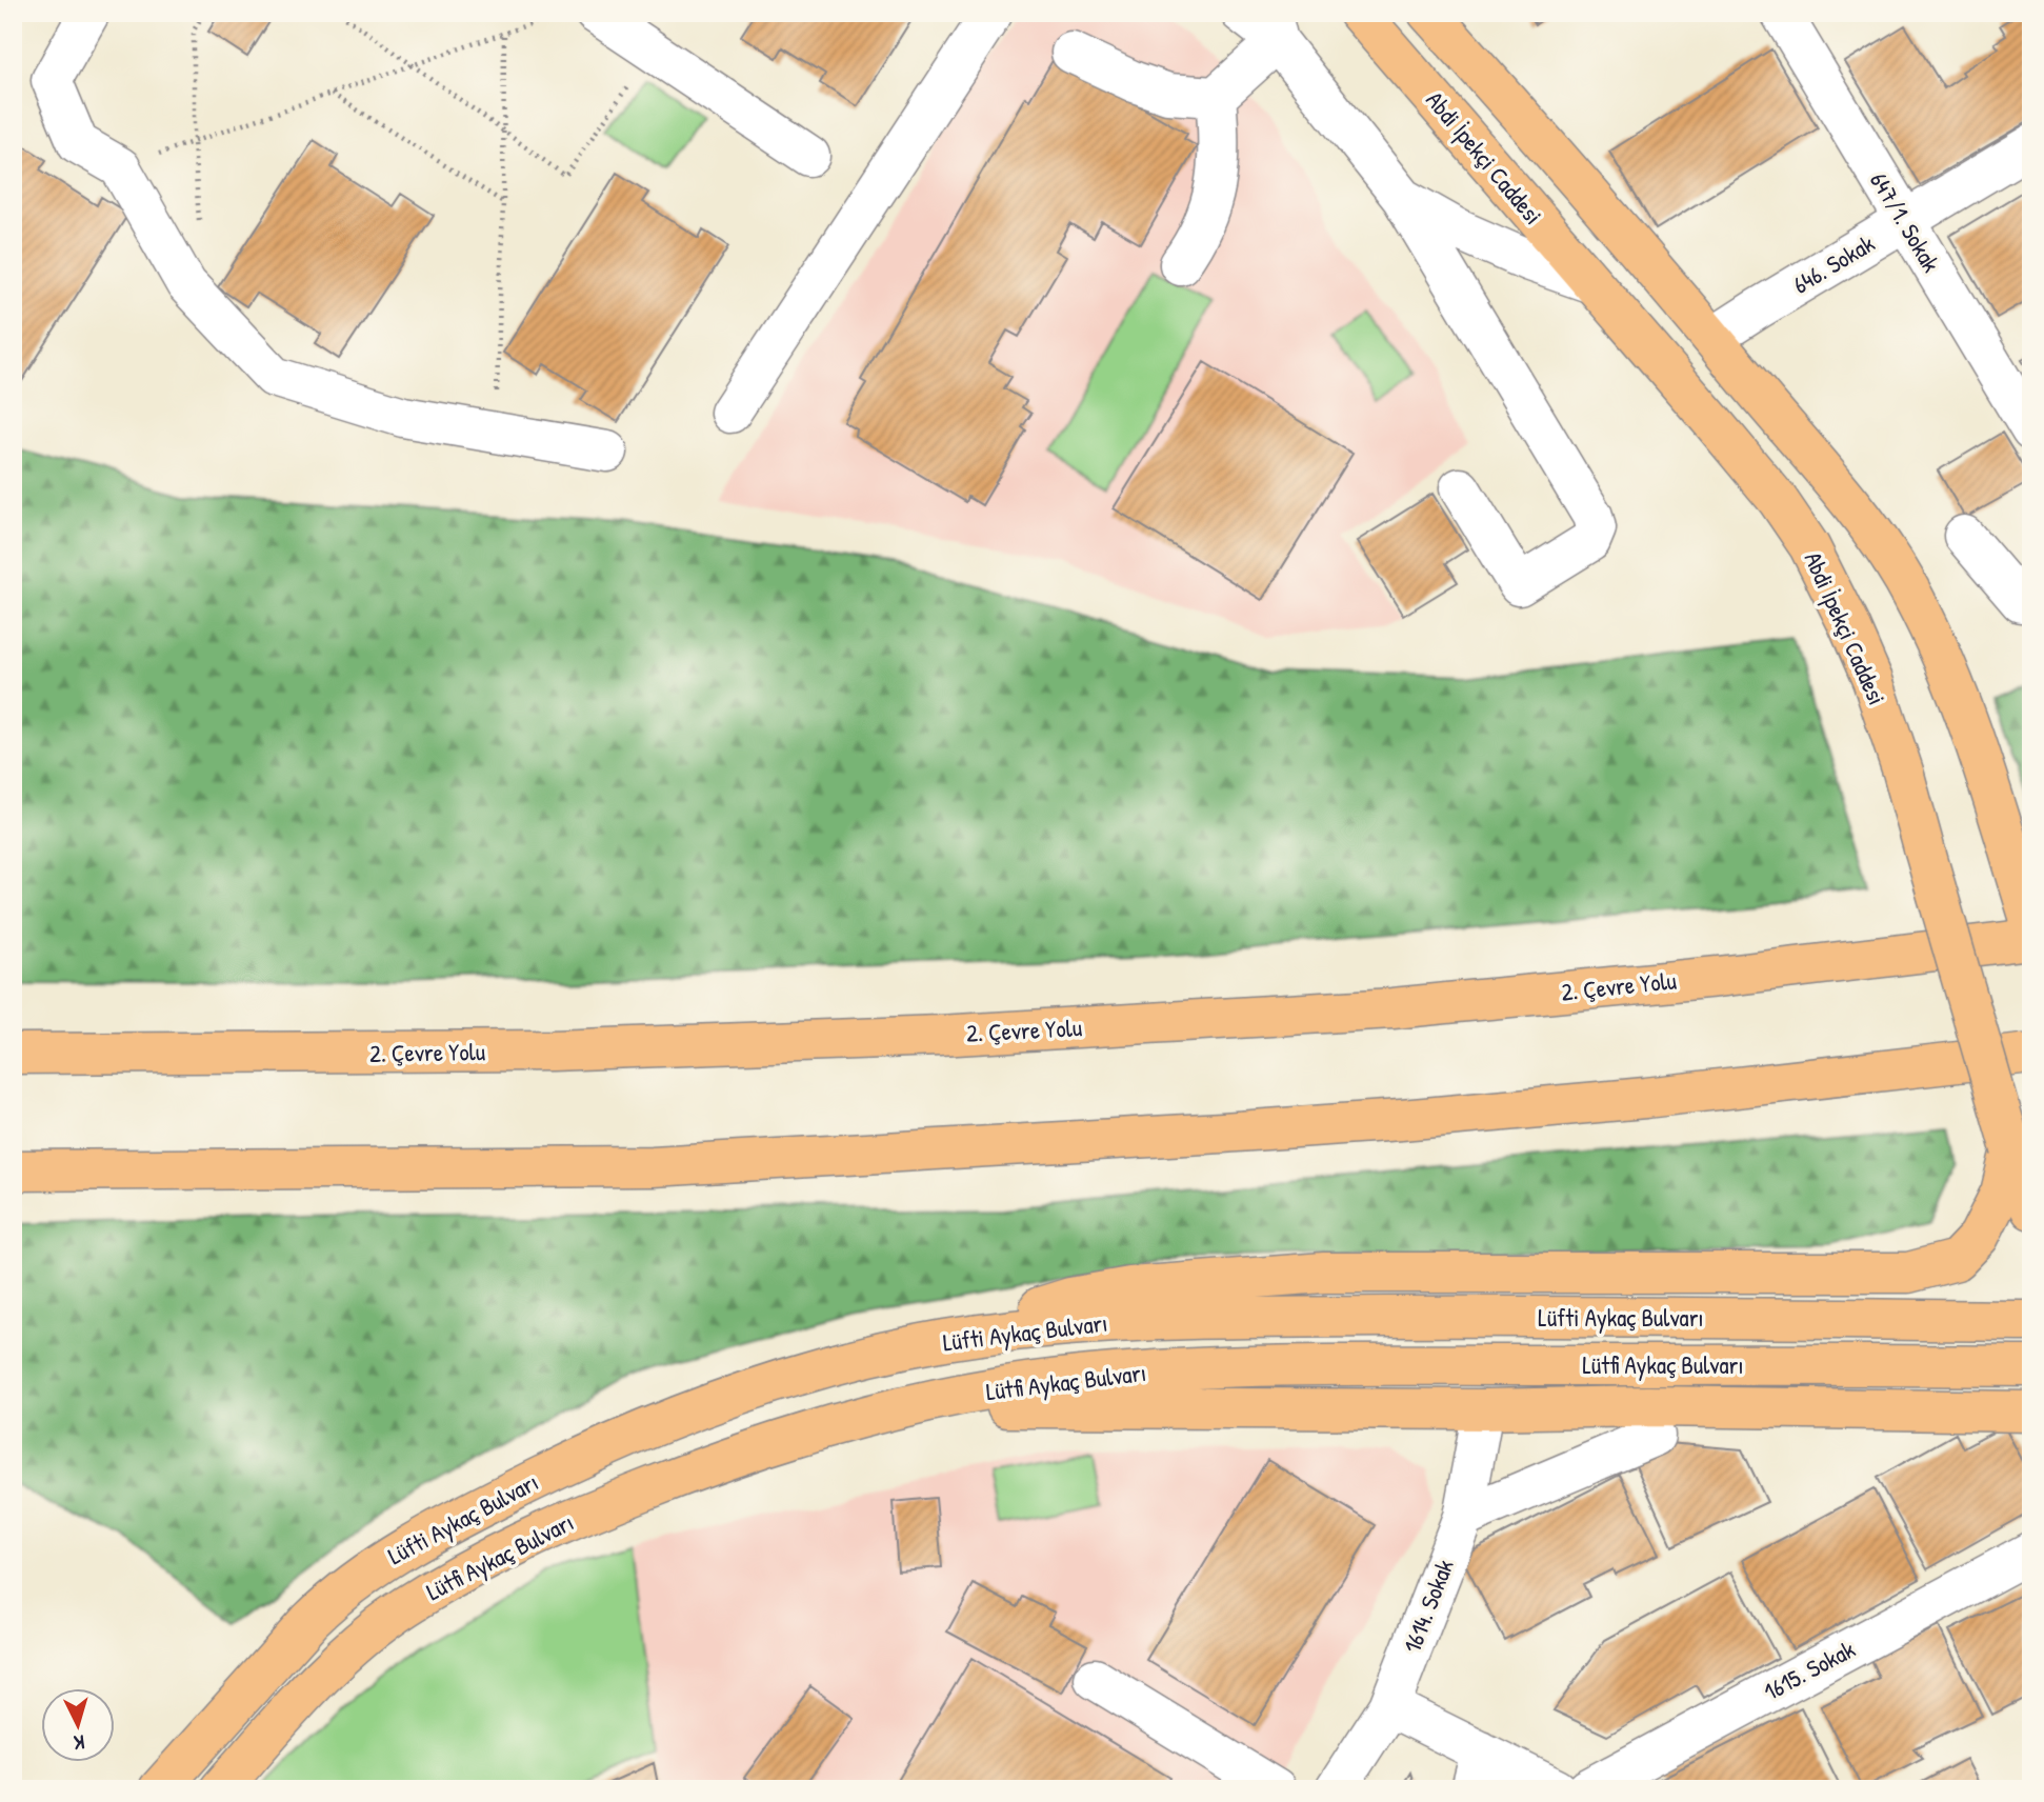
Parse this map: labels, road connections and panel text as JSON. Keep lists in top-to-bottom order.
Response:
{
  "streets": {
    "main road": [
      "Abdi İpekçi Caddesi",
      "2. Çevre Yolu",
      "Lüfti Aykaç Bulvarı",
      "Lütfi Aykaç Bulvarı"
    ],
    "street": [
      "647/1. Sokak",
      "646. Sokak",
      "1614. Sokak",
      "1615. Sokak"
    ]
  },
  "crossings": [
    ["647/1. Sokak", "646. Sokak"]
  ],
  "north": "bottom"
}
